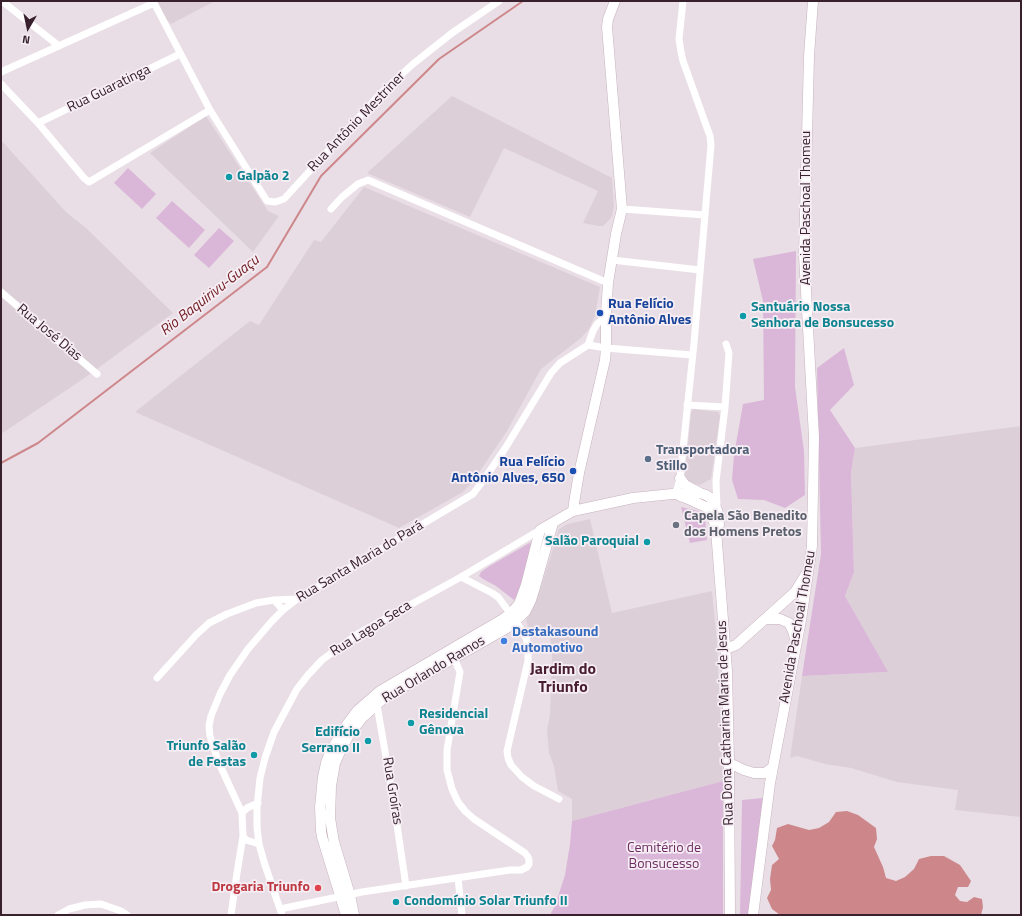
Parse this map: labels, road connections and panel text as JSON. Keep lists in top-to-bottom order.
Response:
{
  "streets": {
    "main road": [
      "Avenida Paschoal Thomeu",
      "Rua Lagoa Seca",
      "Rua Orlando Ramos",
      "Rua Dona Catharina Maria de Jesus"
    ],
    "street": [
      "Rua Guaratinga",
      "Rua Antônio Mestriner",
      "Rua José Dias",
      "Rua Santa Maria do Pará",
      "Rua Groíras"
    ]
  },
  "crossings": [
    ["Rua Lagoa Seca", "Rua Orlando Ramos"],
    ["Rua Lagoa Seca", "Rua Dona Catharina Maria de Jesus"],
    ["Rua Orlando Ramos", "Rua Groíras"]
  ],
  "districts": ["Jardim do Triunfo"],
  "water": ["Rio Baquirivu-Guaçu"],
  "parks": ["Cemitério de Bonsucesso"],
  "places": [
    "Galpão 2",
    "Rua Felício Antônio Alves",
    "Santuário Nossa Senhora de Bonsucesso",
    "Transportadora Stillo",
    "Rua Felício Antônio Alves, 650",
    "Capela São Benedito dos Homens Pretos",
    "Salão Paroquial",
    "Destakasound Automotivo",
    "Residencial Gênova",
    "Edifício Serrano II",
    "Triunfo Salão de Festas",
    "Drogaria Triunfo",
    "Condomínio Solar Triunfo II"
  ],
  "north": "bottom"
}
